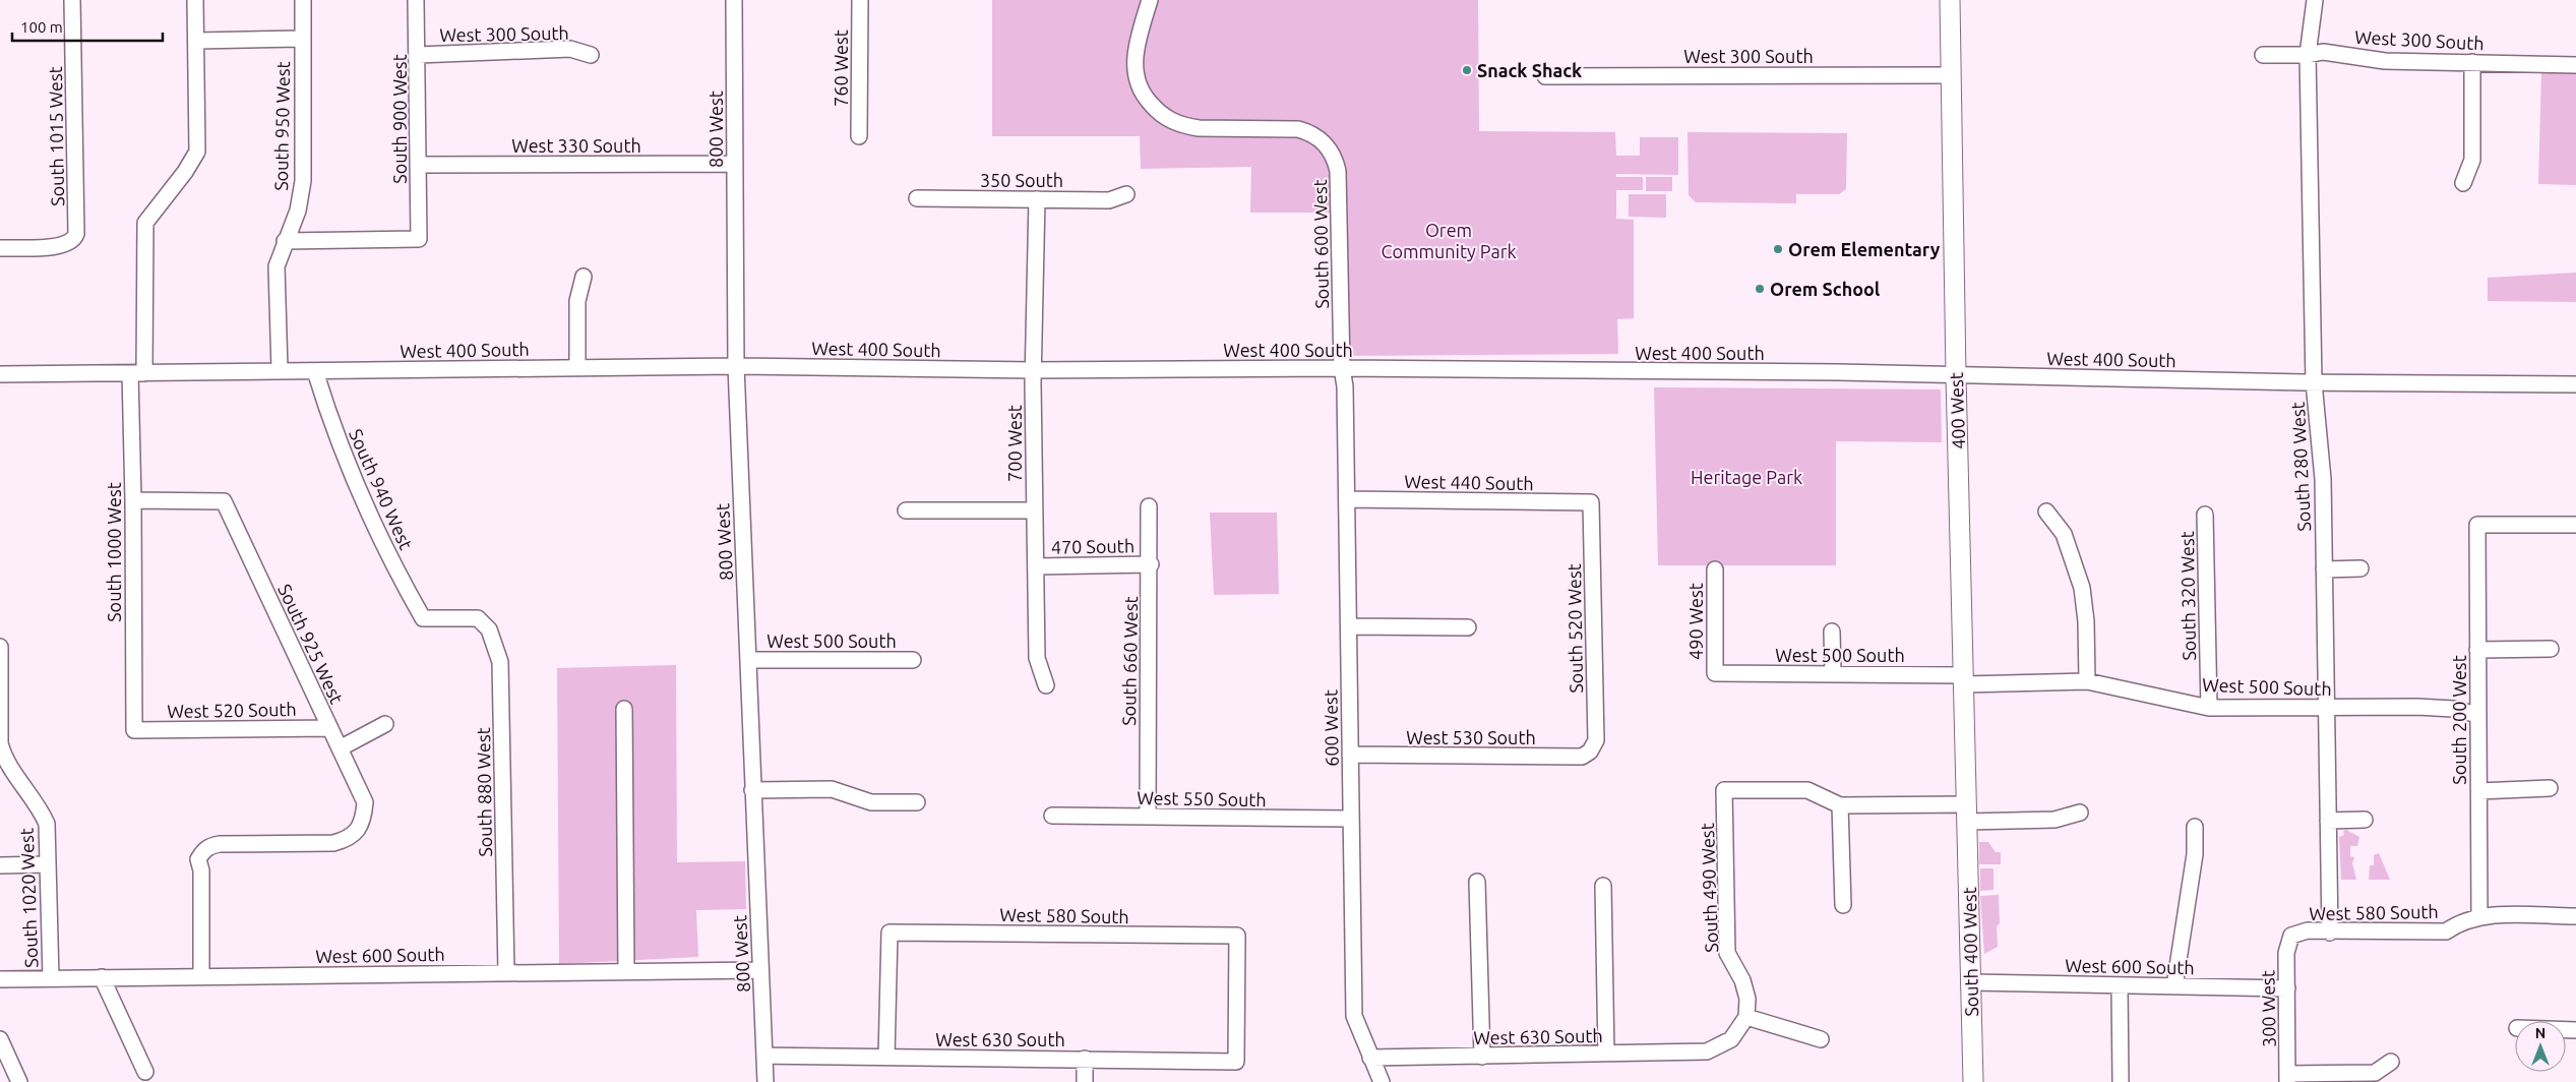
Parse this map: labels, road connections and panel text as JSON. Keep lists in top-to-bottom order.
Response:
{
  "streets": {
    "main road": ["400 West", "South 400 West"],
    "street": [
      "West 300 South",
      "760 West",
      "South 900 West",
      "South 950 West",
      "800 West",
      "South 1015 West",
      "West 330 South",
      "350 South",
      "South 600 West",
      "West 400 South",
      "700 West",
      "South 280 West",
      "West 440 South",
      "South 940 West",
      "470 South",
      "South 1000 West",
      "South 320 West",
      "490 West",
      "South 520 West",
      "West 500 South",
      "South 925 West",
      "South 660 West",
      "West 520 South",
      "South 200 West",
      "600 West",
      "West 530 South",
      "South 880 West",
      "West 550 South",
      "South 490 West",
      "South 1020 West",
      "West 580 South",
      "West 600 South",
      "300 West",
      "West 630 South"
    ]
  },
  "crossings": [
    ["West 300 South", "South 900 West"],
    ["West 300 South", "400 West"],
    ["West 300 South", "South 280 West"],
    ["South 900 West", "South 950 West"],
    ["South 900 West", "West 330 South"],
    ["South 950 West", "West 400 South"],
    ["800 West", "West 330 South"],
    ["800 West", "West 400 South"],
    ["800 West", "West 500 South"],
    ["800 West", "West 600 South"],
    ["800 West", "West 630 South"],
    ["350 South", "700 West"],
    ["South 600 West", "West 400 South"],
    ["South 600 West", "600 West"],
    ["West 400 South", "400 West"],
    ["West 400 South", "700 West"],
    ["West 400 South", "South 280 West"],
    ["West 400 South", "South 940 West"],
    ["West 400 South", "South 1000 West"],
    ["West 400 South", "600 West"],
    ["400 West", "West 500 South"],
    ["400 West", "South 400 West"],
    ["700 West", "470 South"],
    ["South 280 West", "West 500 South"],
    ["South 280 West", "West 580 South"],
    ["West 440 South", "South 520 West"],
    ["West 440 South", "600 West"],
    ["South 940 West", "South 880 West"],
    ["470 South", "South 660 West"],
    ["South 1000 West", "South 925 West"],
    ["South 1000 West", "West 520 South"],
    ["South 320 West", "West 500 South"],
    ["490 West", "West 500 South"],
    ["South 520 West", "West 530 South"],
    ["West 500 South", "South 200 West"],
    ["South 925 West", "West 520 South"],
    ["South 925 West", "West 600 South"],
    ["South 660 West", "West 550 South"],
    ["South 200 West", "West 580 South"],
    ["600 West", "West 530 South"],
    ["600 West", "West 550 South"],
    ["600 West", "West 630 South"],
    ["South 880 West", "West 600 South"],
    ["South 490 West", "West 630 South"],
    ["South 1020 West", "West 600 South"],
    ["West 580 South", "300 West"],
    ["West 580 South", "West 630 South"],
    ["South 400 West", "West 600 South"],
    ["West 600 South", "300 West"]
  ],
  "parks": ["Orem Community Park", "Heritage Park"],
  "places": ["Snack Shack", "Orem Elementary", "Orem School"],
  "scale_bar": "100 m",
  "north": "top"
}
